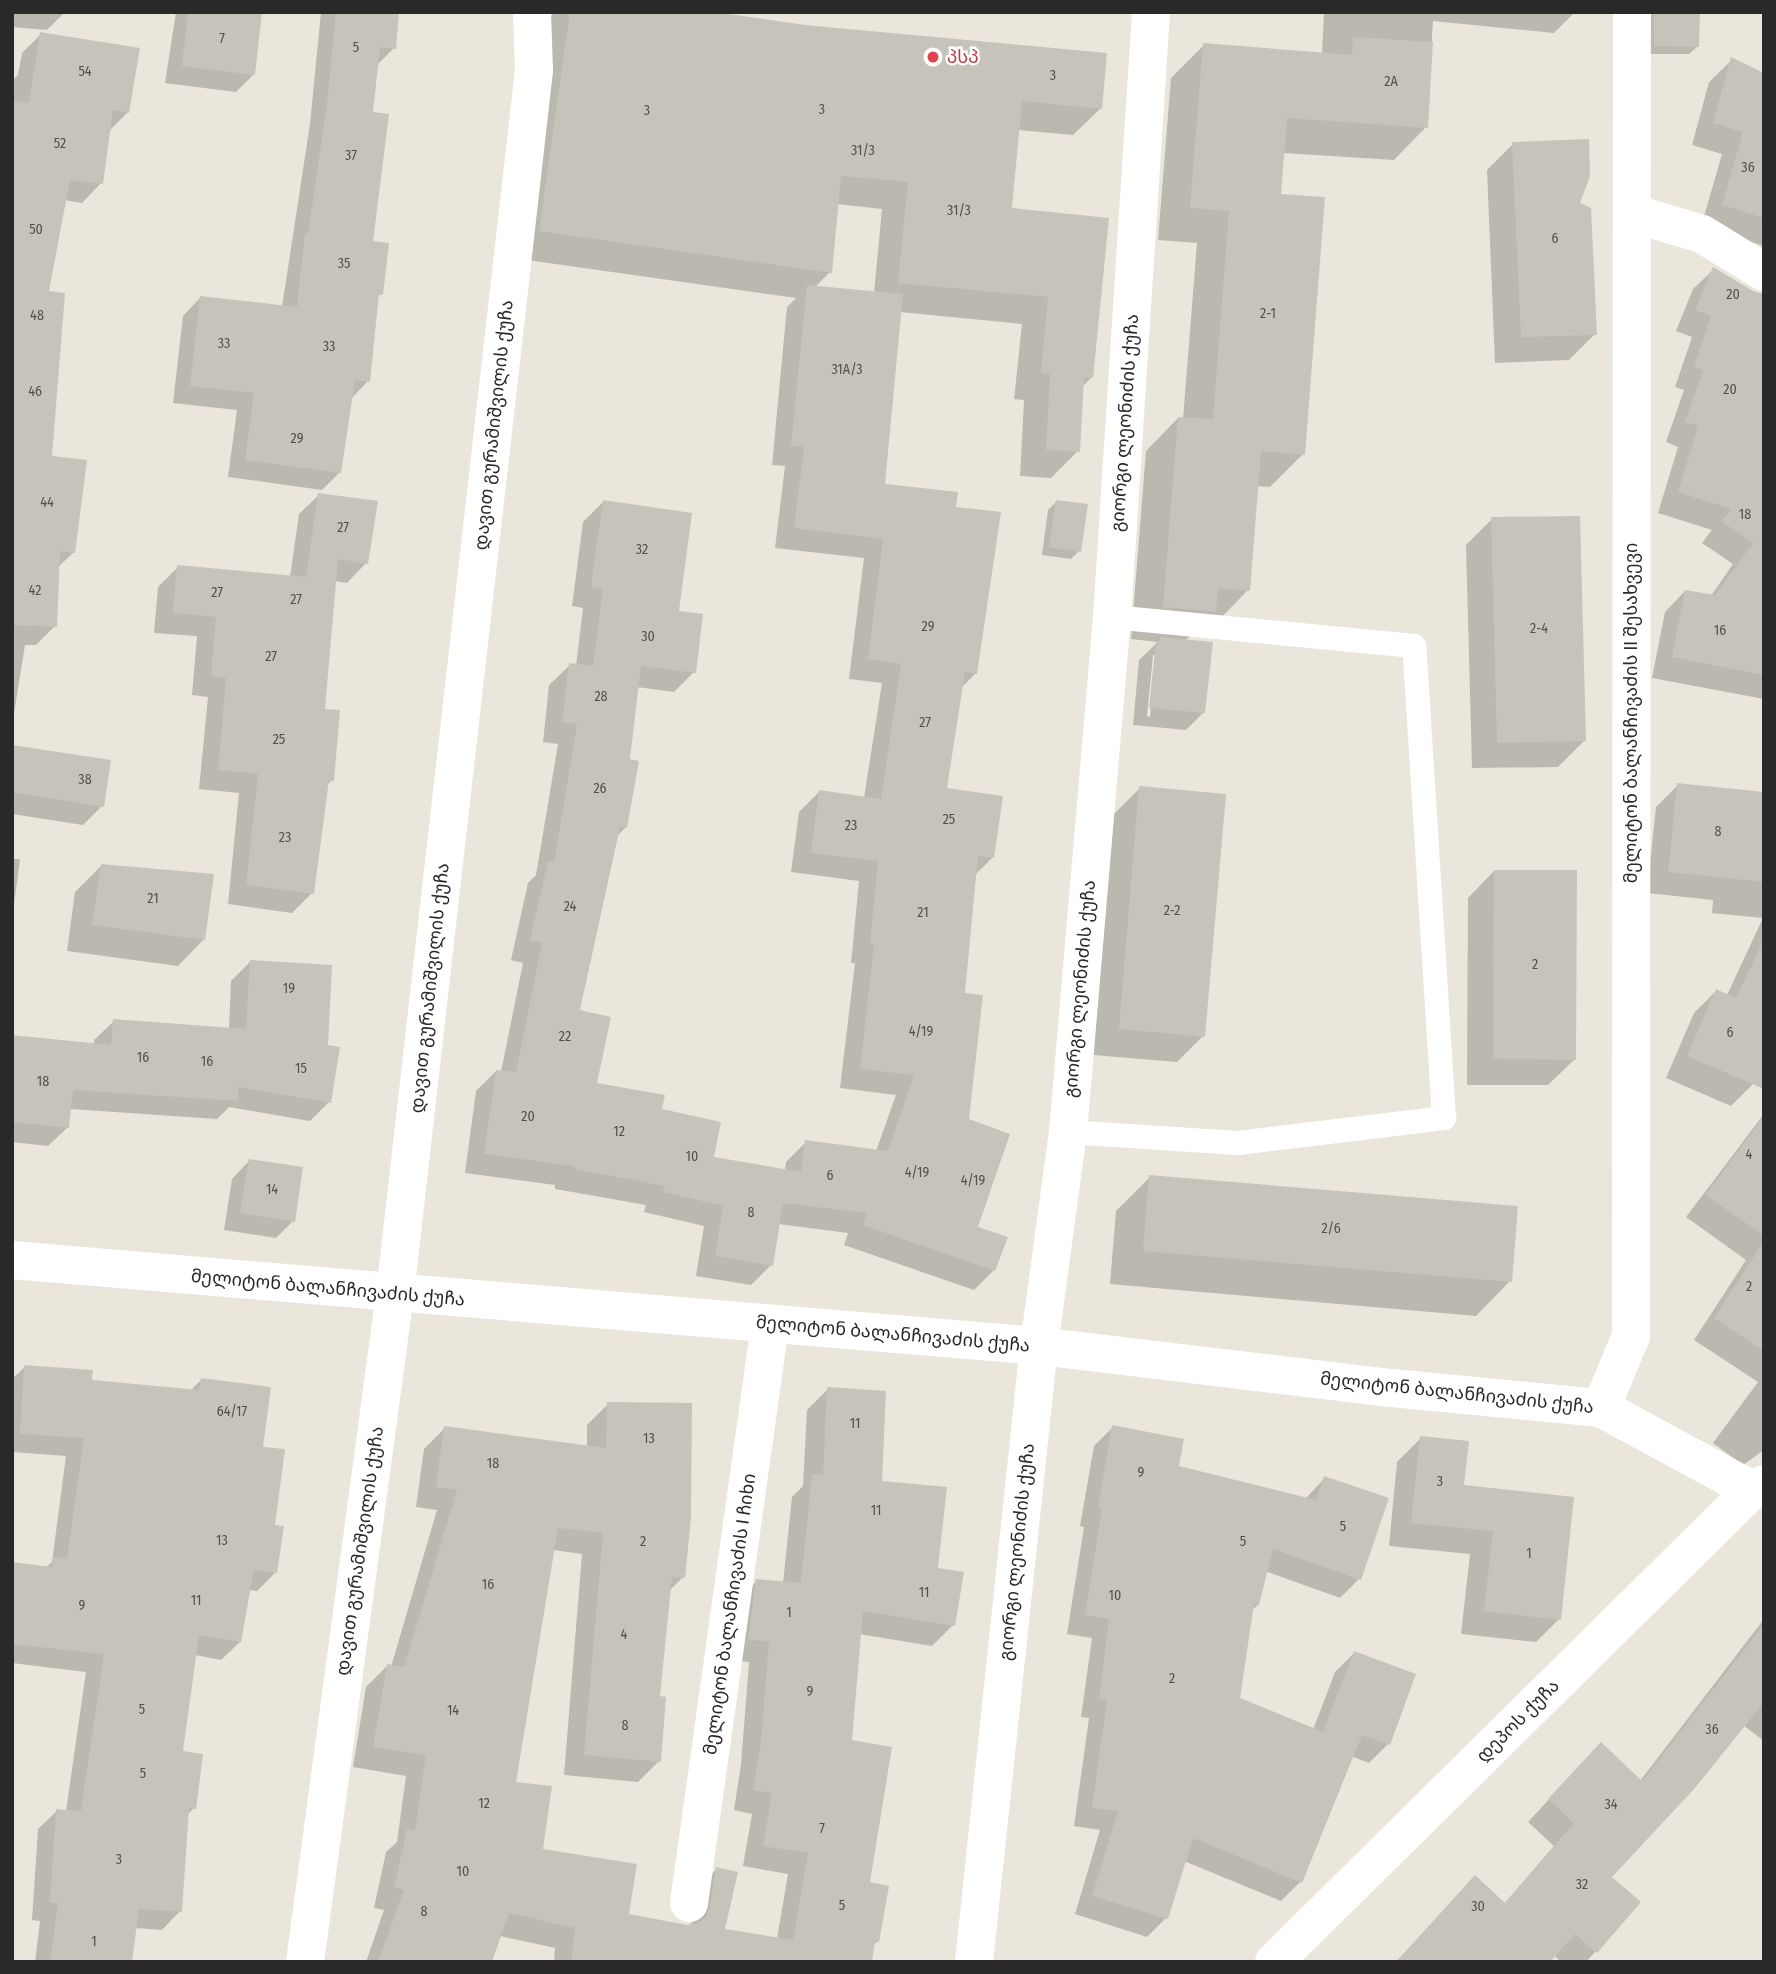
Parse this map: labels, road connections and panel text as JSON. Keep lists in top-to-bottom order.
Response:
{
  "streets": {
    "street": [
      "გიორგი ლეონიძის ქუჩა",
      "დავით გურამიშვილის ქუჩა",
      "მელიტონ ბალანჩივაძის II შესახვევი",
      "მელიტონ ბალანჩივაძის ქუჩა",
      "მელიტონ ბალანჩივაძის I ჩიხი",
      "დეპოს ქუჩა"
    ]
  },
  "crossings": [
    ["გიორგი ლეონიძის ქუჩა", "მელიტონ ბალანჩივაძის ქუჩა"],
    ["დავით გურამიშვილის ქუჩა", "მელიტონ ბალანჩივაძის ქუჩა"],
    ["მელიტონ ბალანჩივაძის II შესახვევი", "მელიტონ ბალანჩივაძის ქუჩა"],
    ["მელიტონ ბალანჩივაძის ქუჩა", "მელიტონ ბალანჩივაძის I ჩიხი"],
    ["მელიტონ ბალანჩივაძის ქუჩა", "დეპოს ქუჩა"]
  ],
  "places": ["პსპ"],
  "house_numbers": [
    "7",
    "5",
    "54",
    "3",
    "2A",
    "3",
    "3",
    "52",
    "31/3",
    "37",
    "36",
    "31/3",
    "50",
    "6",
    "35",
    "20",
    "2-1",
    "48",
    "33",
    "33",
    "31A/3",
    "20",
    "46",
    "29",
    "44",
    "18",
    "27",
    "32",
    "42",
    "27",
    "27",
    "29",
    "2-4",
    "16",
    "30",
    "27",
    "28",
    "27",
    "25",
    "38",
    "26",
    "25",
    "23",
    "8",
    "23",
    "21",
    "24",
    "2-2",
    "21",
    "2",
    "19",
    "4/19",
    "6",
    "22",
    "16",
    "16",
    "15",
    "18",
    "20",
    "12",
    "4",
    "10",
    "4/19",
    "6",
    "4/19",
    "14",
    "8",
    "2/6",
    "2",
    "64/17",
    "11",
    "13",
    "18",
    "9",
    "3",
    "11",
    "5",
    "13",
    "2",
    "5",
    "1",
    "16",
    "11",
    "10",
    "11",
    "9",
    "1",
    "4",
    "2",
    "9",
    "5",
    "14",
    "8",
    "36",
    "5",
    "12",
    "34",
    "7",
    "3",
    "10",
    "32",
    "5",
    "30",
    "8",
    "1"
  ]
}
